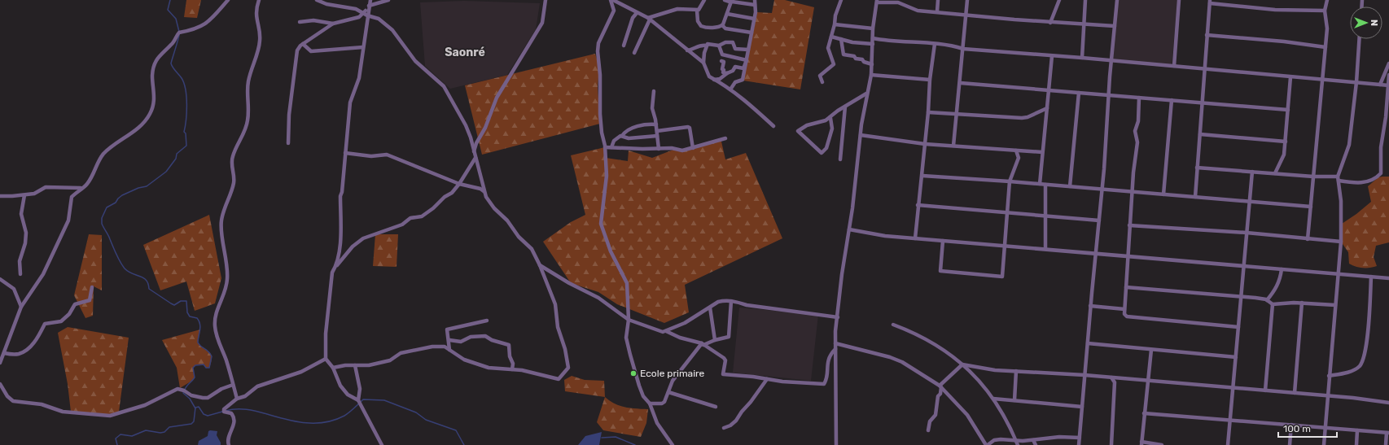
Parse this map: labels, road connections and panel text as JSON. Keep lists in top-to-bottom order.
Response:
{
  "districts": ["Saonré"],
  "places": ["Ecole primaire"],
  "scale_bar": "100 m",
  "north": "right"
}
